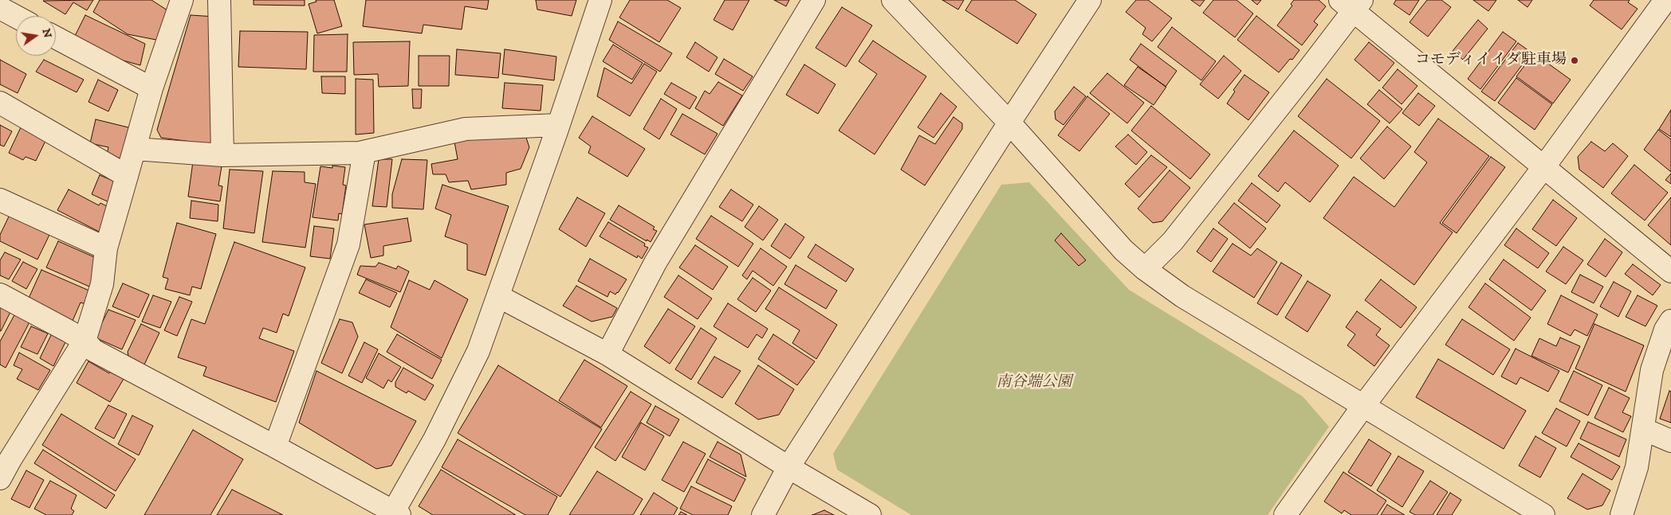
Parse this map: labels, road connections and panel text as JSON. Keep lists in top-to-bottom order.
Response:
{
  "parks": ["南谷端公園"],
  "places": ["コモディイイダ駐車場"],
  "north": "right"
}
